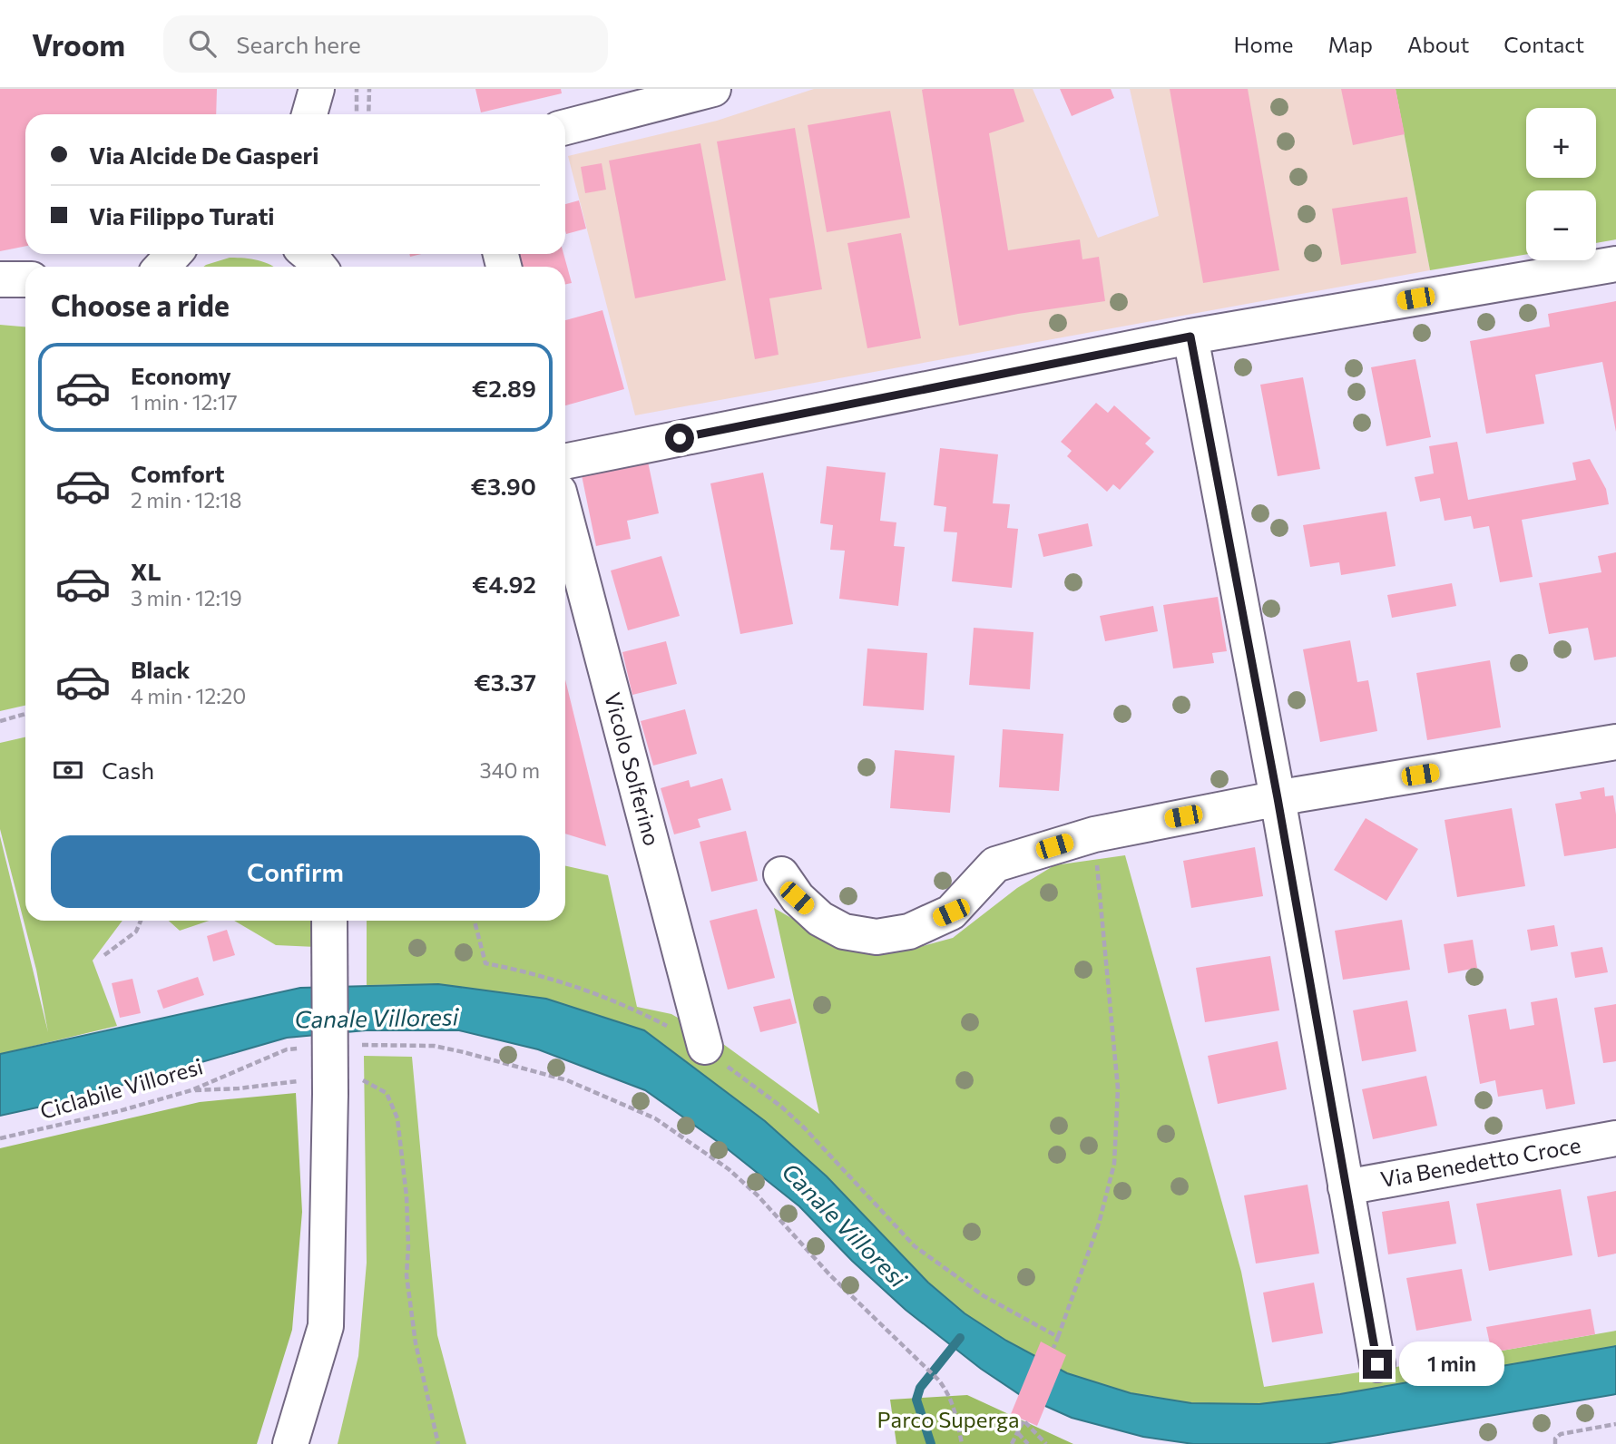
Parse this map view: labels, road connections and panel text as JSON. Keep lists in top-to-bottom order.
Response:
{
  "streets": {
    "street": ["Vicolo Solferino", "Via Benedetto Croce"],
    "path": ["Ciclabile Villoresi"]
  },
  "water": ["Canale Villoresi"],
  "parks": ["Parco Superga"],
  "page": {
    "header": "Vroom",
    "search": "Search here",
    "nav": [
      "Home",
      "Map",
      "About",
      "Contact"
    ],
    "map_buttons": ["+", "−"],
    "banner": ["Via Alcide De Gasperi", "Via Filippo Turati"],
    "heading": "Choose a ride",
    "list": [
      {
        "name": "Economy",
        "note": "1 min · 12:17",
        "value": "€2.89"
      },
      {
        "name": "Comfort",
        "note": "2 min · 12:18",
        "value": "€3.90"
      },
      {
        "name": "XL",
        "note": "3 min · 12:19",
        "value": "€4.92"
      },
      {
        "name": "Black",
        "note": "4 min · 12:20",
        "value": "€3.37"
      }
    ],
    "pay": ["Cash", "340 m"],
    "buttons": "Confirm",
    "bubble": "1 min"
  }
}
